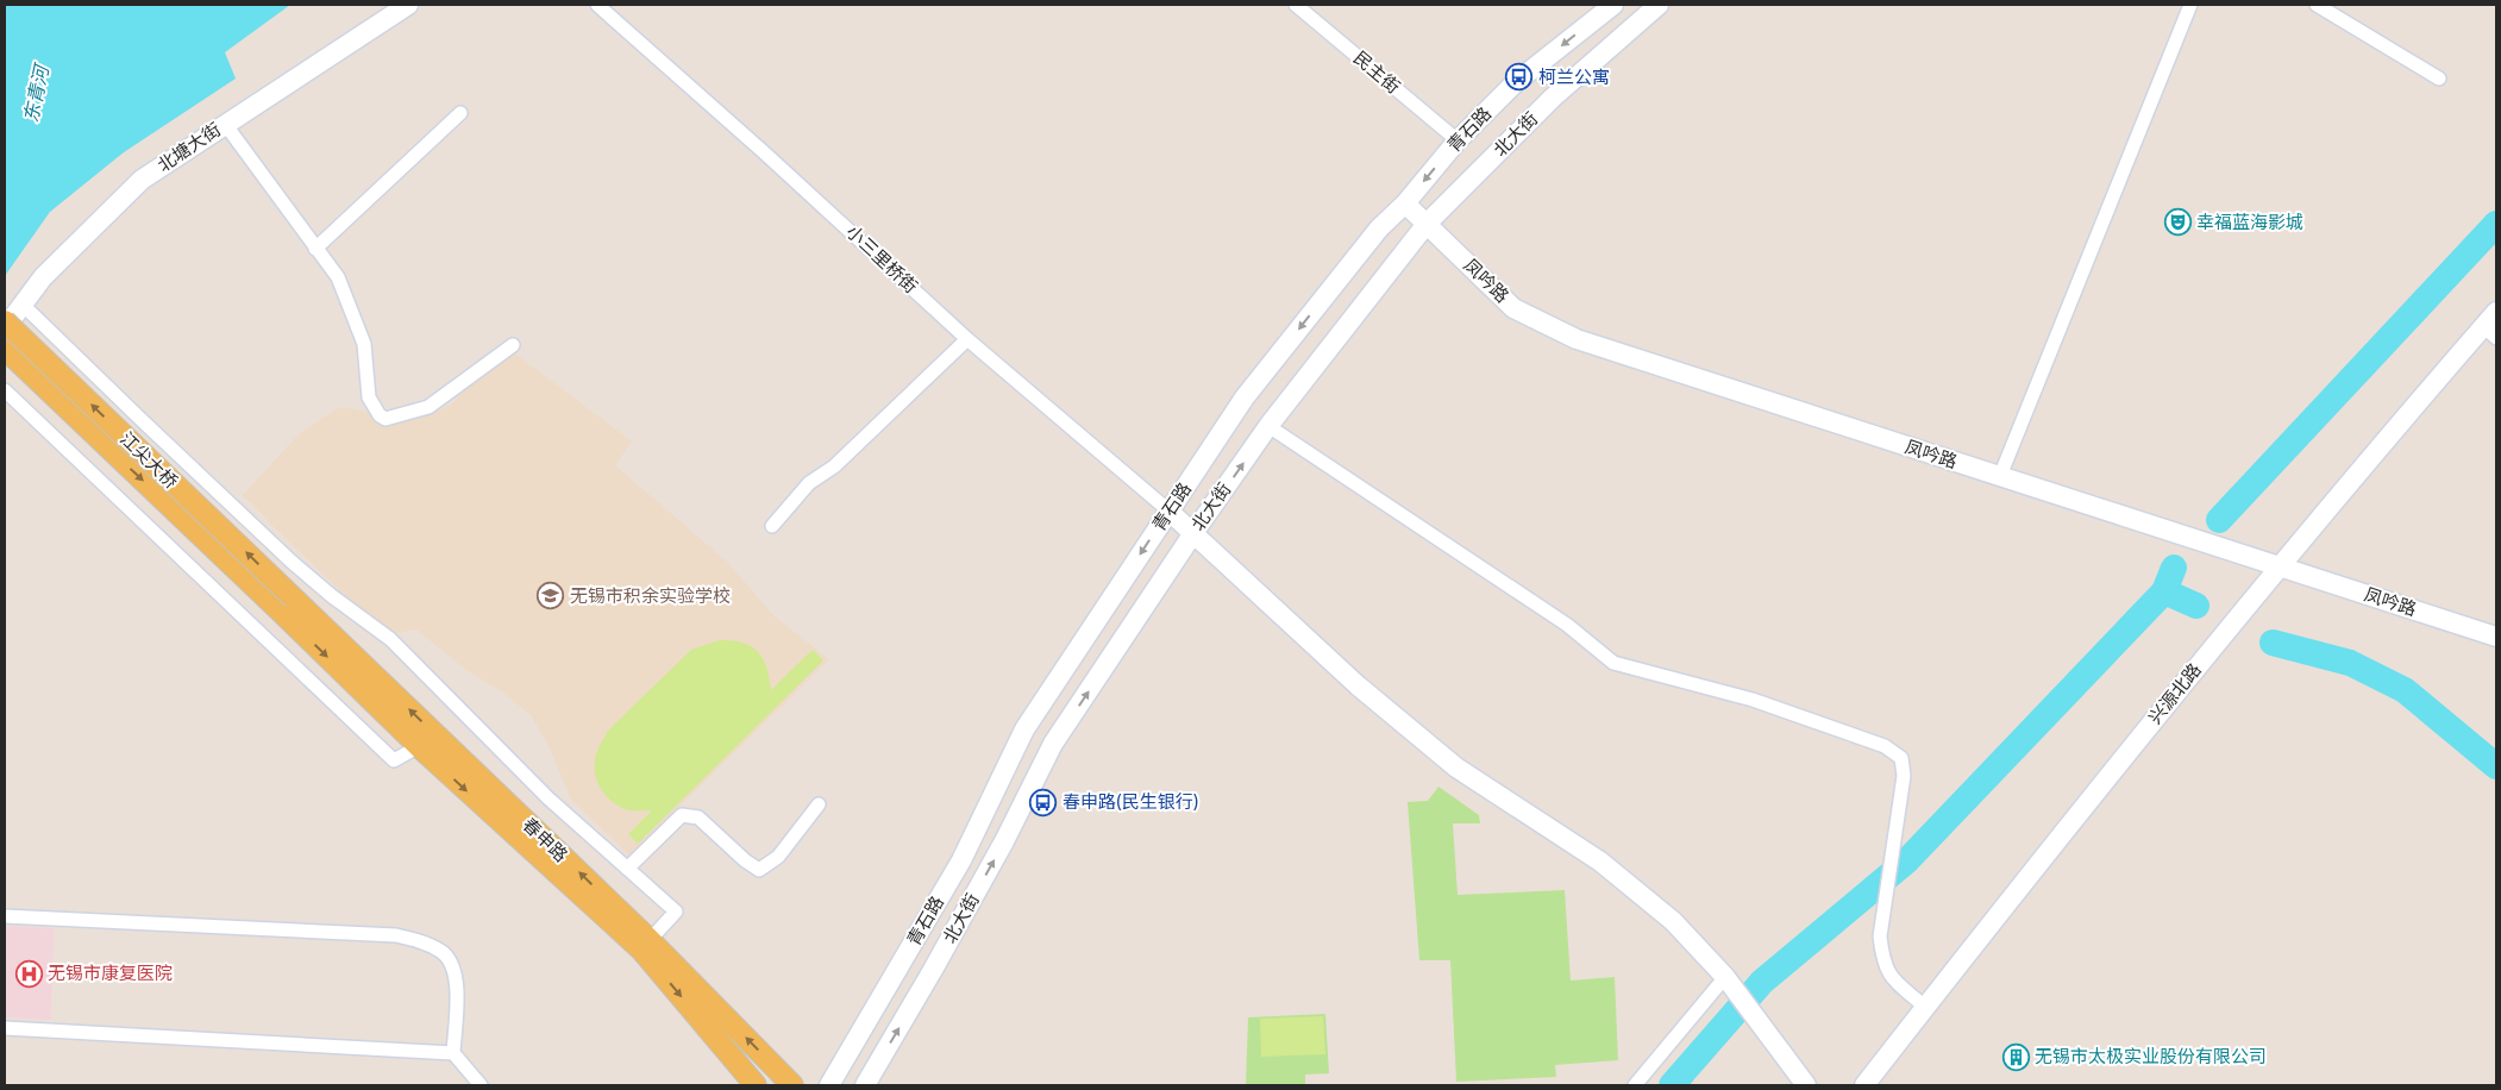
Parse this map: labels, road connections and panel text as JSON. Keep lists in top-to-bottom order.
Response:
{
  "streets": {
    "main road": [
      "青石路",
      "北大街",
      "北塘大街",
      "凤吟路",
      "江尖大桥",
      "兴源北路",
      "春申路"
    ],
    "street": ["民主街", "小三里桥街"]
  },
  "crossings": [
    ["民主街", "青石路"],
    ["青石路", "小三里桥街"],
    ["青石路", "凤吟路"],
    ["北大街", "凤吟路"],
    ["凤吟路", "兴源北路"],
    ["江尖大桥", "春申路"]
  ],
  "one_way": ["青石路", "北大街"],
  "water": ["东青河"],
  "places": {
    "bus stop": ["柯兰公寓", "春申路(民生银行)"],
    "theatre": ["幸福蓝海影城"],
    "school or university": ["无锡市积余实验学校"],
    "hospital": ["无锡市康复医院"],
    "building": ["无锡市太极实业股份有限公司"]
  }
}
